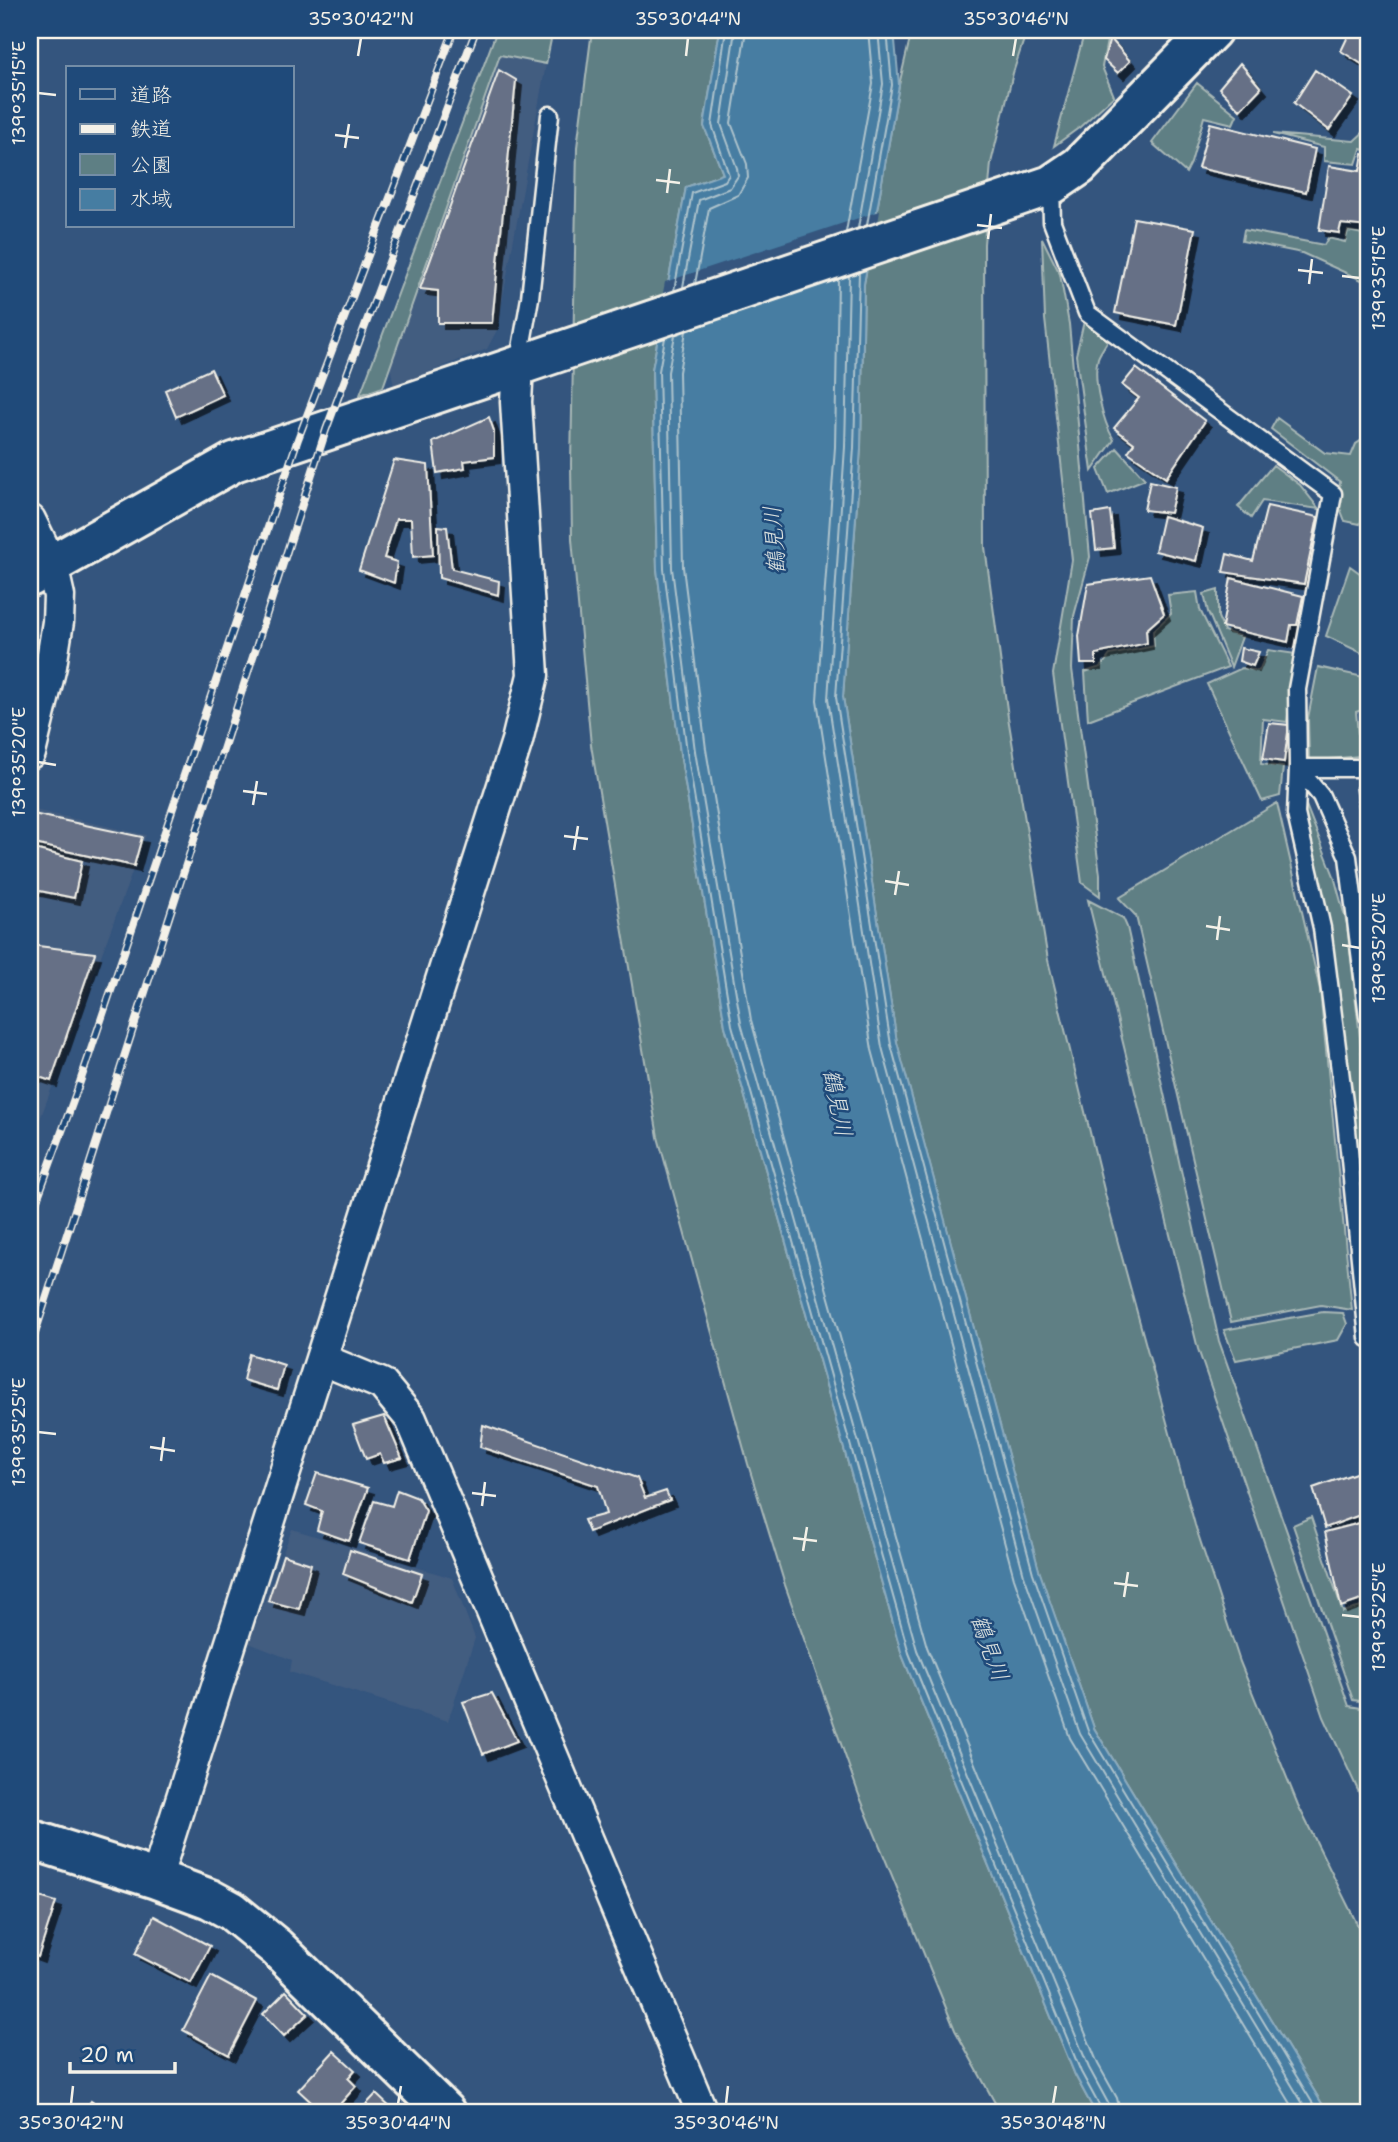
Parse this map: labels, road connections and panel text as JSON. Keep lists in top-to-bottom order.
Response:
{
  "water": ["鶴見川"],
  "legend": [
    "道路",
    "鉄道",
    "公園",
    "水域"
  ],
  "scale_bar": "20 m",
  "coordinates": [
    "35°30'42\"N",
    "35°30'44\"N",
    "35°30'46\"N",
    "139°35'15\"E",
    "139°35'20\"E",
    "139°35'25\"E",
    "35°30'48\"N"
  ]
}
